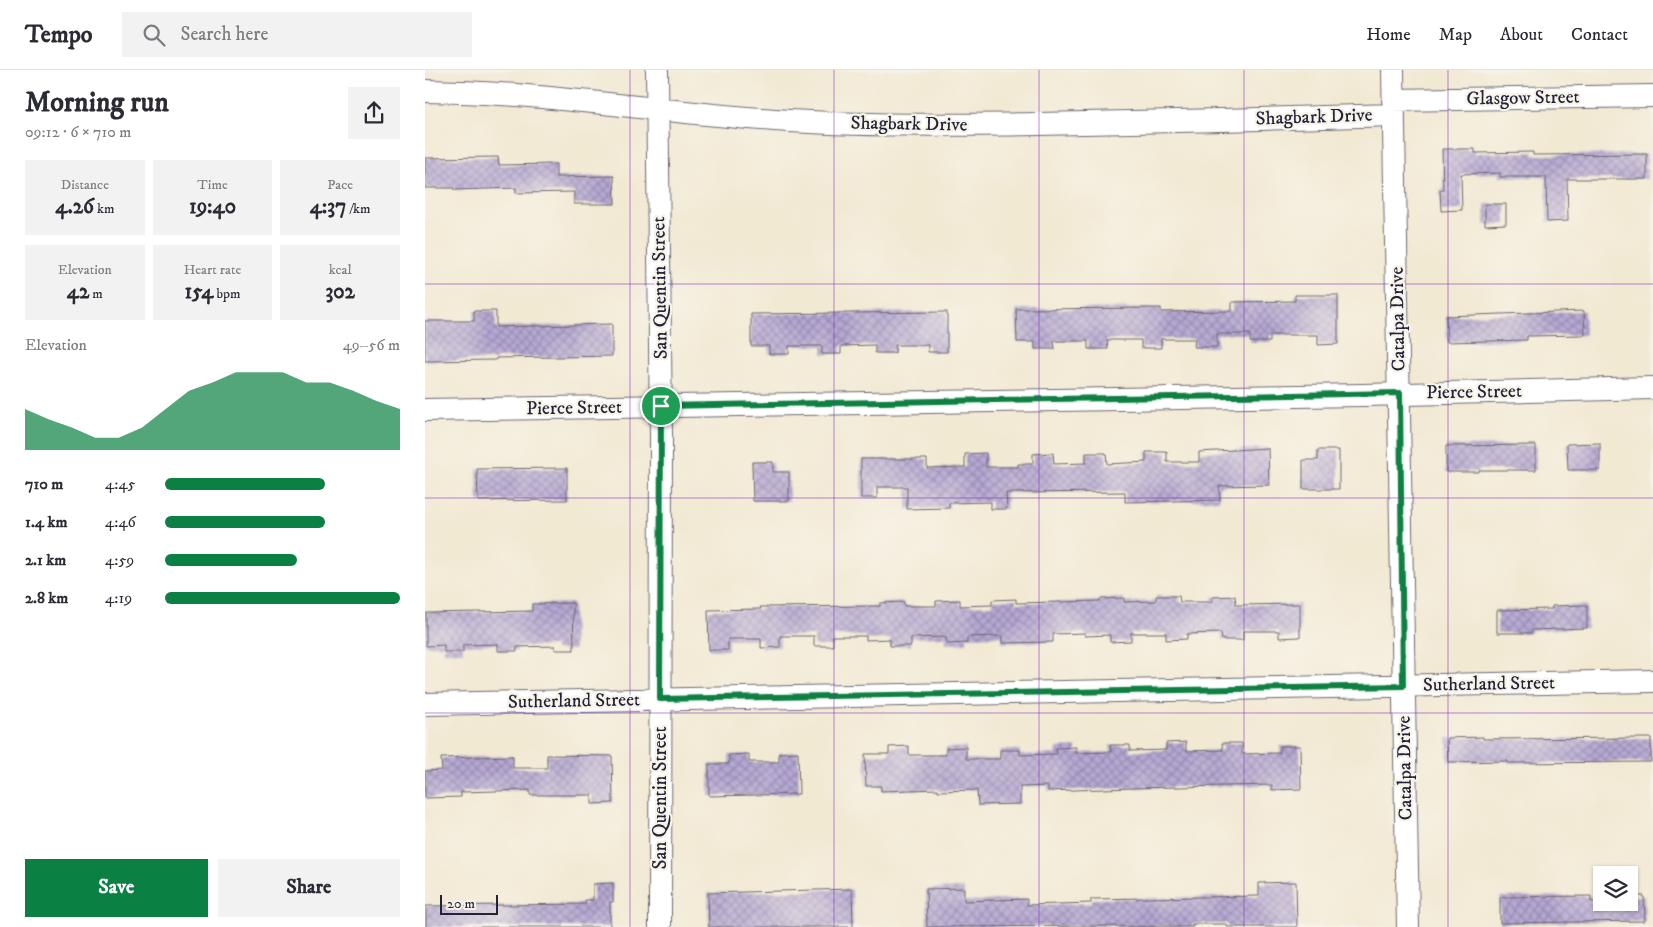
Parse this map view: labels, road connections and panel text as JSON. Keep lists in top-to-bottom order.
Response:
{
  "streets": {
    "street": [
      "Glasgow Street",
      "Shagbark Drive",
      "San Quentin Street",
      "Catalpa Drive",
      "Pierce Street",
      "Sutherland Street"
    ]
  },
  "crossings": [
    ["Glasgow Street", "Shagbark Drive"],
    ["Glasgow Street", "Catalpa Drive"],
    ["Shagbark Drive", "San Quentin Street"],
    ["Shagbark Drive", "Catalpa Drive"],
    ["San Quentin Street", "Pierce Street"],
    ["San Quentin Street", "Sutherland Street"],
    ["Catalpa Drive", "Pierce Street"],
    ["Catalpa Drive", "Sutherland Street"]
  ],
  "scale_bar": "20 m",
  "page": {
    "header": "Tempo",
    "search": "Search here",
    "nav": [
      "Home",
      "Map",
      "About",
      "Contact"
    ],
    "heading": ["Morning run", "09:12 · 6 × 710 m"],
    "stats": [
      ["Distance", "4.26 km"],
      ["Time", "19:40"],
      ["Pace", "4:37 /km"],
      ["Elevation", "42 m"],
      ["Heart rate", "154 bpm"],
      ["kcal", "302"]
    ],
    "chart": ["Elevation", "49–56 m"],
    "list": [
      {
        "name": "710 m",
        "note": "4:45"
      },
      {
        "name": "1.4 km",
        "note": "4:46"
      },
      {
        "name": "2.1 km",
        "note": "4:59"
      },
      {
        "name": "2.8 km",
        "note": "4:19"
      }
    ],
    "buttons": ["Save", "Share"],
    "scale": "20 m"
  }
}
